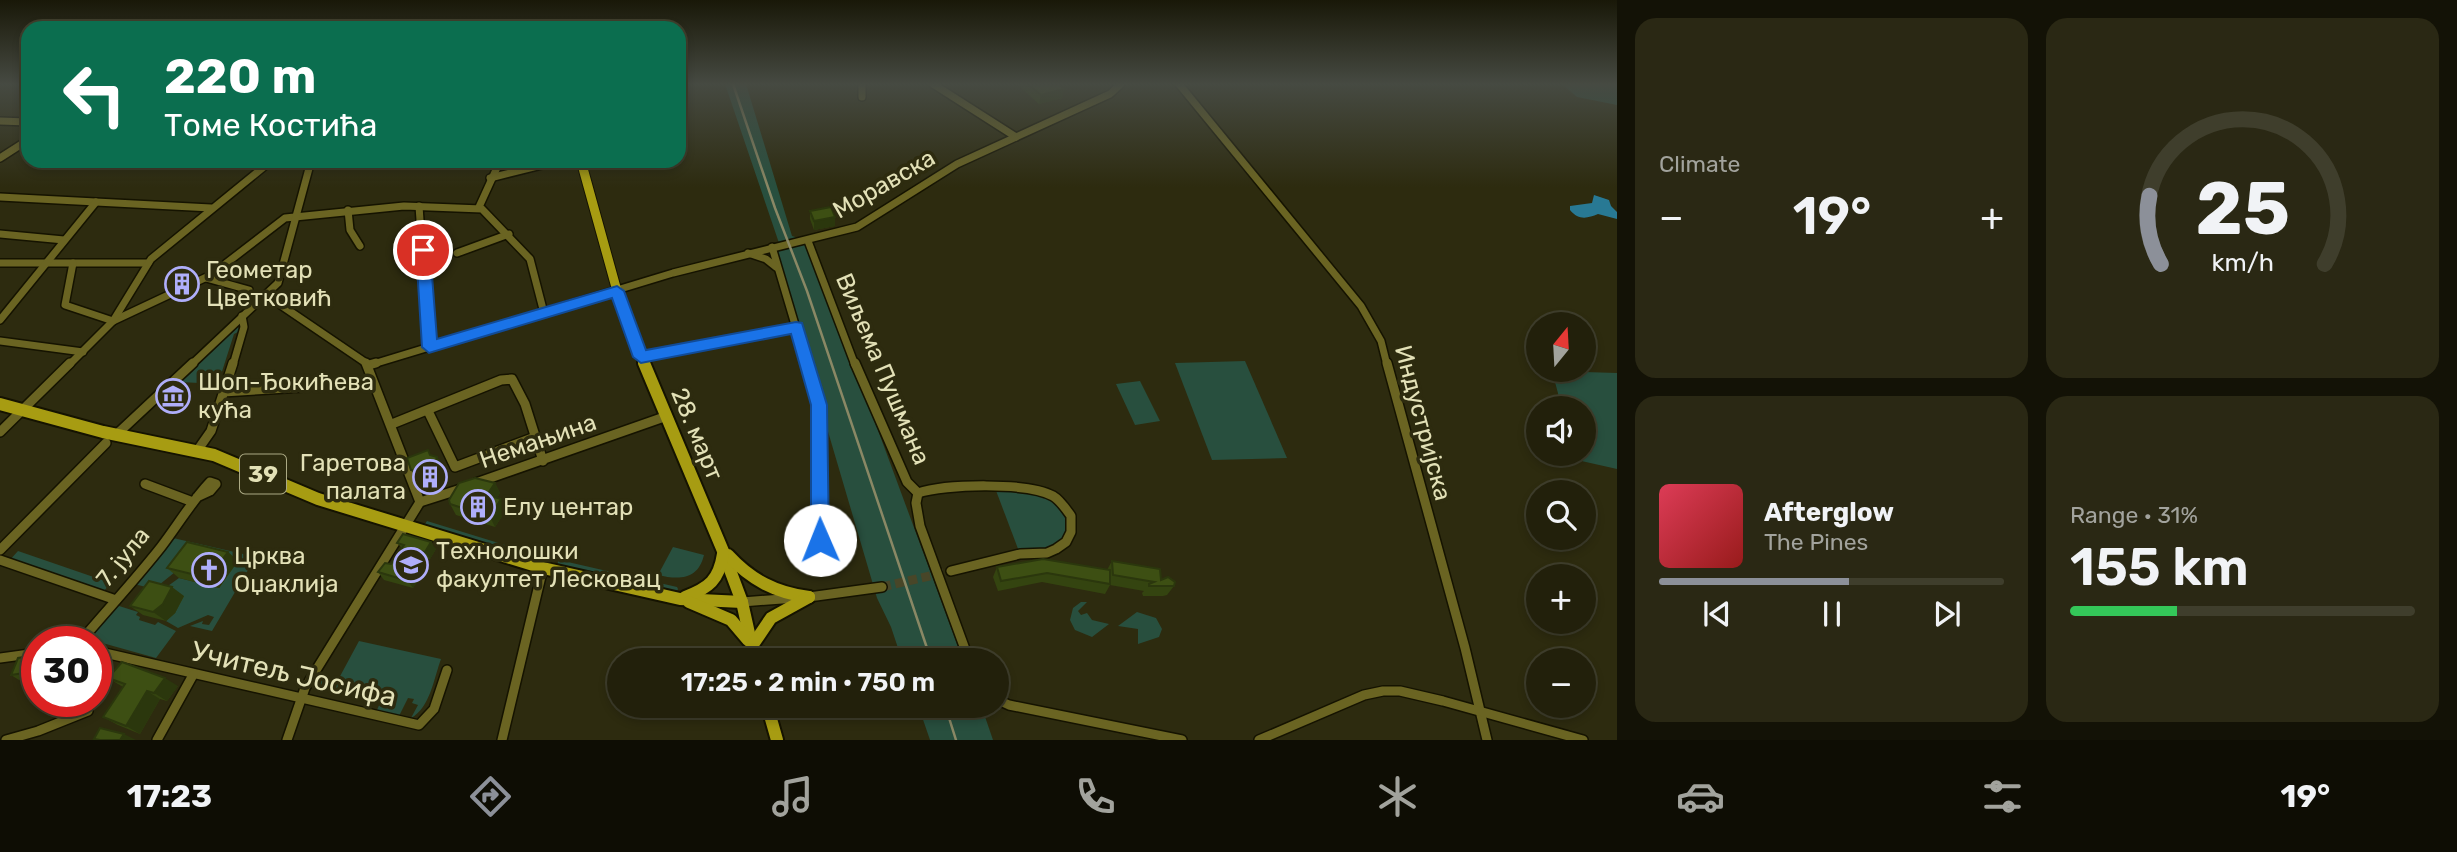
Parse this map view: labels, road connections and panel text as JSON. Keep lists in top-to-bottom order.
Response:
{
  "streets": {
    "main road": ["28. март", "39"],
    "street": [
      "Моравска",
      "Виљема Пушмана",
      "Индустријска",
      "Немањина",
      "7. јула",
      "Учитељ Јосифа"
    ]
  },
  "crossings": [
    ["Моравска", "Виљема Пушмана"],
    ["Моравска", "28. март"],
    ["28. март", "Немањина"],
    ["28. март", "39"]
  ],
  "places": {
    "building": ["Геометар Цветковић", "Гаретова палата", "Елу центар"],
    "museum": ["Шоп-Ђокићева кућа"],
    "school or university": ["Технолошки факултет Лесковац"],
    "church": ["Црква Оџаклија"]
  },
  "north": "top",
  "page": {
    "tile": [
      "Climate",
      ["Range · 31%", "155 km"]
    ],
    "turn": ["220 m", "Томе Костића"],
    "heat": ["−", "19°", "+"],
    "map_buttons": ["+", "−"],
    "song": ["Afterglow", "The Pines"],
    "limit": "30",
    "trip": "17:25 · 2 min · 750 m",
    "tabs": ["17:23", "19°"],
    "gauge": ["25", "km/h"]
  }
}
